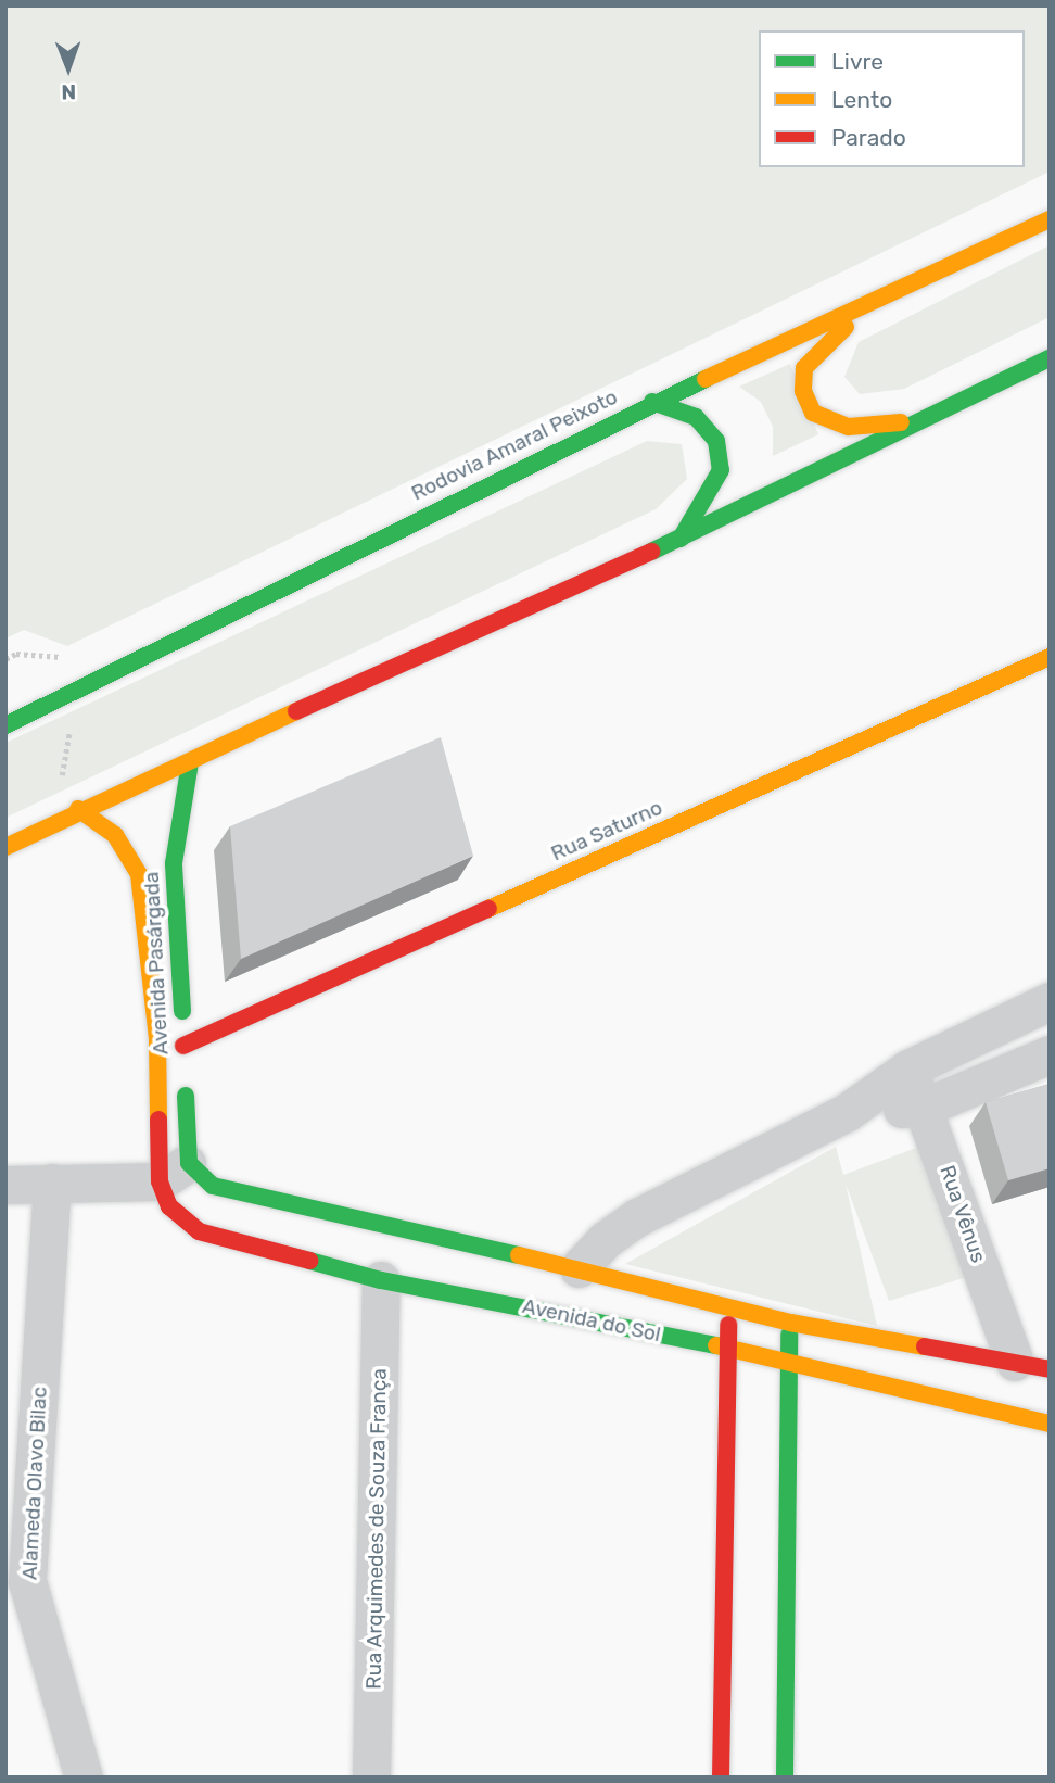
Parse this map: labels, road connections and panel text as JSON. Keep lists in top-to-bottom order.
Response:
{
  "streets": {
    "main road": [
      "Rodovia Amaral Peixoto",
      "Rua Saturno",
      "Avenida Pasárgada",
      "Avenida do Sol"
    ],
    "street": ["Rua Vênus", "Alameda Olavo Bilac", "Rua Arquimedes de Souza França"]
  },
  "crossings": [
    ["Rua Saturno", "Avenida Pasárgada"],
    ["Avenida Pasárgada", "Avenida do Sol"],
    ["Avenida do Sol", "Rua Arquimedes de Souza França"]
  ],
  "legend": ["Livre", "Lento", "Parado"],
  "north": "bottom"
}
